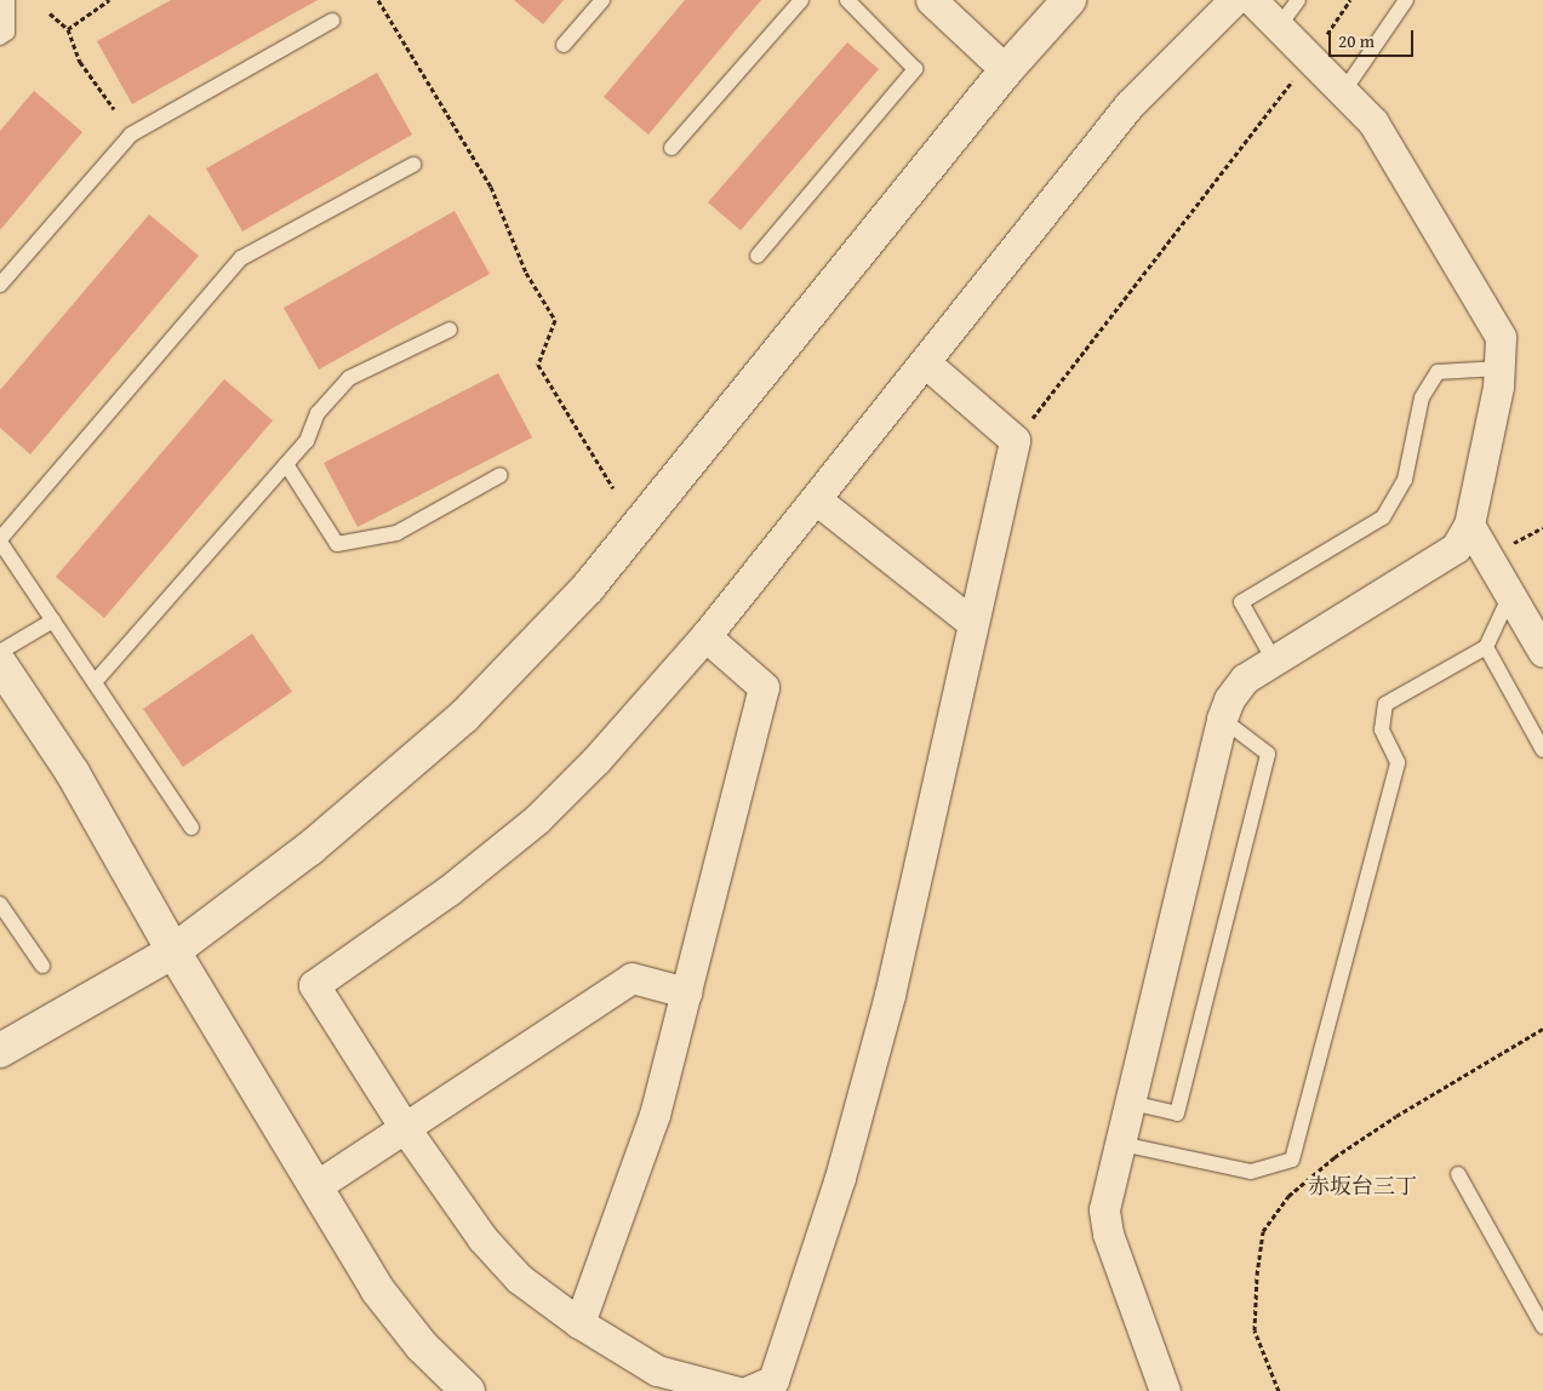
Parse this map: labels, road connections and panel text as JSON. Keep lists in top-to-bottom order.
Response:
{
  "districts": ["赤坂台三丁"],
  "scale_bar": "20 m"
}
